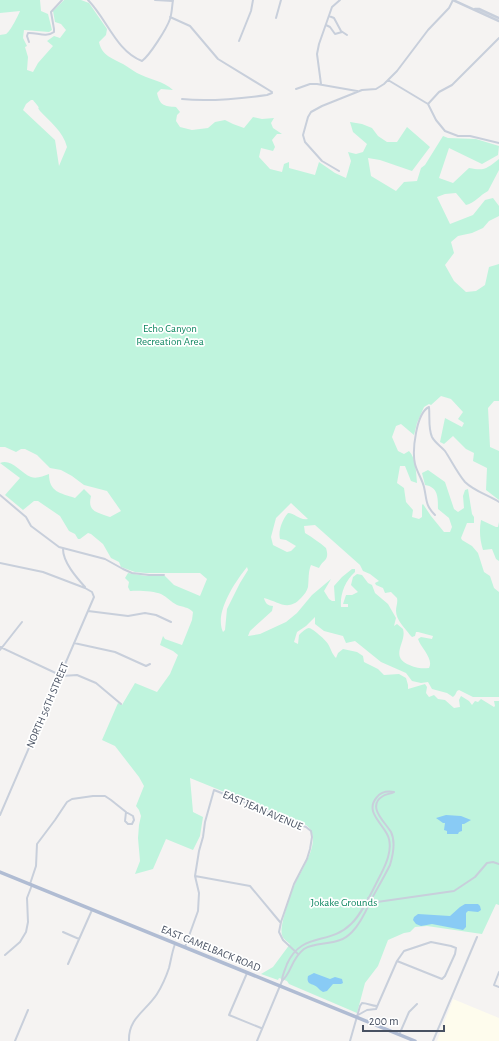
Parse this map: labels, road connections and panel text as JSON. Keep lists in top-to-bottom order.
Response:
{
  "streets": {
    "main road": ["EAST CAMELBACK ROAD"],
    "street": ["NORTH 56TH STREET", "EAST JEAN AVENUE"]
  },
  "parks": ["Echo Canyon Recreation Area", "Jokake Grounds"],
  "scale_bar": "200 m"
}
